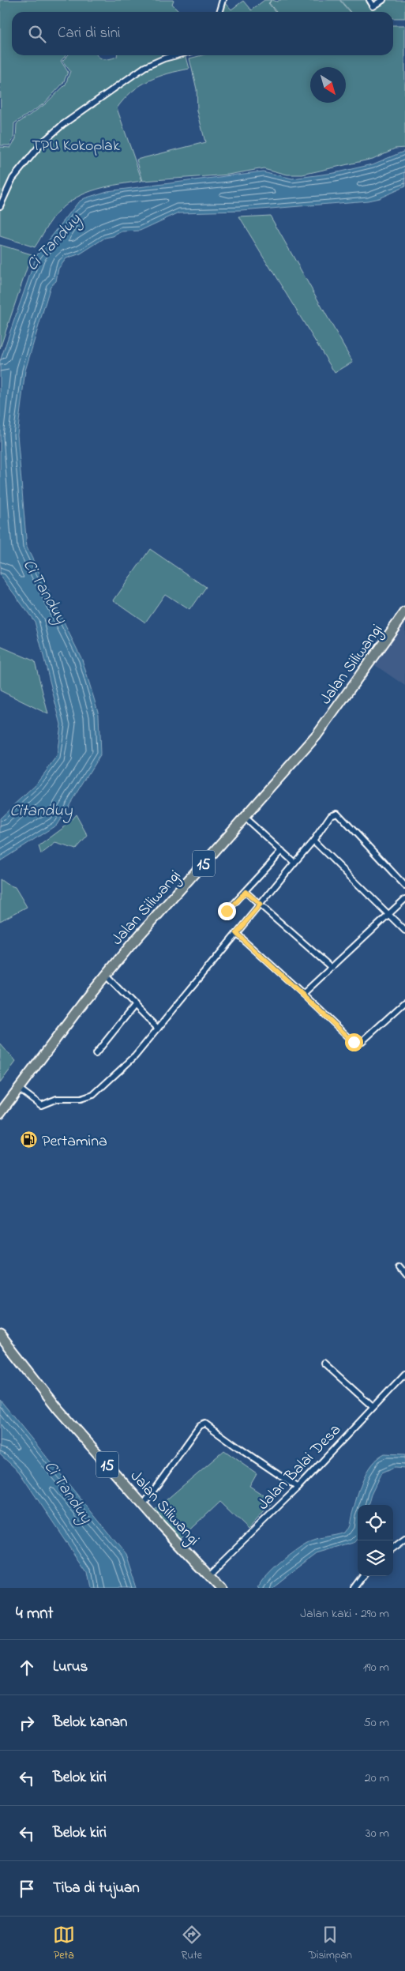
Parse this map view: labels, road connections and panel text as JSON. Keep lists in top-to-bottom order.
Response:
{
  "streets": {
    "highway": ["Jalan Siliwangi", "15"],
    "street": ["Jalan Balai Desa"]
  },
  "crossings": [
    ["Jalan Siliwangi", "Jalan Balai Desa"]
  ],
  "water": ["Ci Tanduy", "Citanduy"],
  "parks": ["TPU Kokoplak"],
  "places": {
    "fuel station": ["Pertamina"]
  },
  "north": "bottom right",
  "page": {
    "search": "Cari di sini",
    "heading": ["4 mnt", "Jalan kaki · 290 m"],
    "list": [
      ["Lurus", "190 m"],
      ["Belok kanan", "50 m"],
      ["Belok kiri", "20 m"],
      ["Belok kiri", "30 m"],
      "Tiba di tujuan"
    ],
    "nav": ["Peta", "Rute", "Disimpan"]
  }
}
